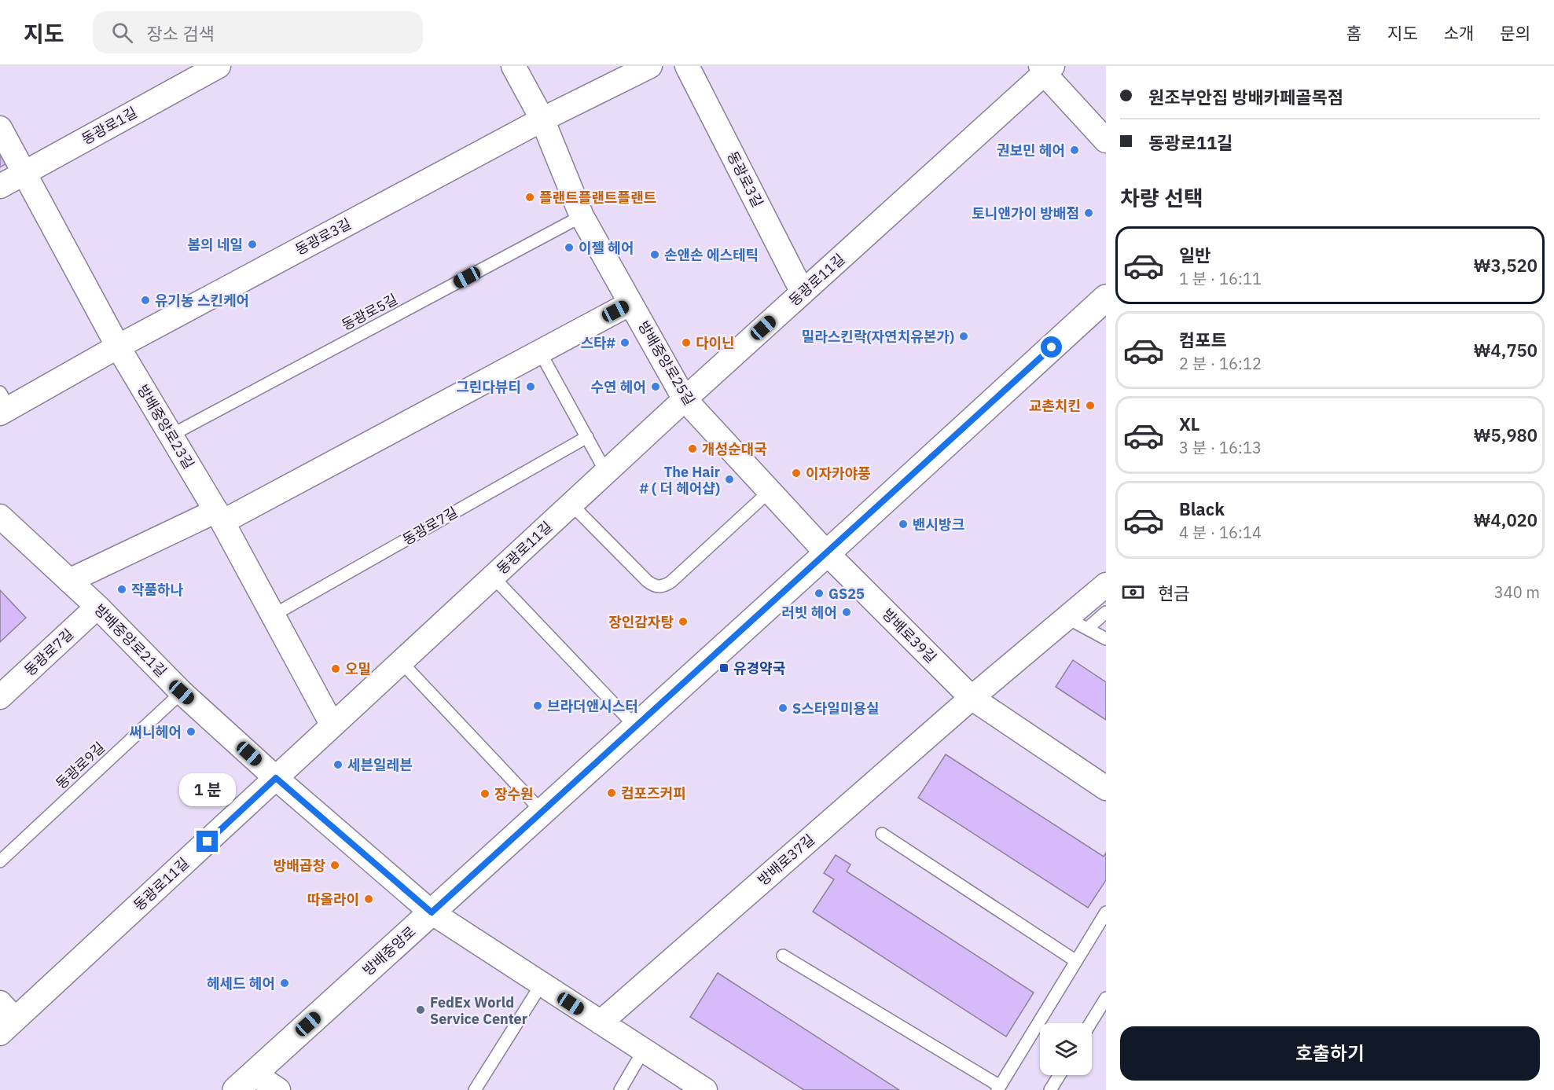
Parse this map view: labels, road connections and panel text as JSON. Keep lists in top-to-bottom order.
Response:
{
  "streets": {
    "street": [
      "동광로1길",
      "동광로3길",
      "동광로11길",
      "방배중앙로25길",
      "방배중앙로23길",
      "동광로7길",
      "방배로39길",
      "방배중앙로21길",
      "방배로37길",
      "방배중앙로"
    ],
    "lane": ["동광로5길", "동광로9길"]
  },
  "crossings": [
    ["동광로1길", "방배중앙로23길"],
    ["동광로3길", "동광로11길"],
    ["동광로3길", "방배중앙로25길"],
    ["동광로3길", "방배중앙로23길"],
    ["동광로11길", "방배중앙로25길"],
    ["동광로11길", "방배중앙로23길"],
    ["동광로11길", "방배중앙로21길"],
    ["동광로5길", "방배중앙로25길"],
    ["동광로5길", "방배중앙로23길"],
    ["방배중앙로25길", "방배로39길"],
    ["방배중앙로25길", "방배중앙로"],
    ["방배중앙로23길", "동광로7길"],
    ["동광로7길", "방배중앙로21길"],
    ["방배로39길", "방배로37길"],
    ["방배로39길", "방배중앙로"],
    ["방배중앙로21길", "동광로9길"],
    ["방배중앙로21길", "방배중앙로"]
  ],
  "places": {
    "other": [
      "권보민 헤어",
      "플랜트플랜트플랜트",
      "토니앤가이 방배점",
      "봄의 네일",
      "이젤 헤어",
      "손앤손 에스테틱",
      "유기농 스킨케어",
      "밀라스킨락(자연치유본가)",
      "스타#",
      "다이닌",
      "그린다뷰티",
      "수연 헤어",
      "교촌치킨",
      "개성순대국",
      "이자카야풍",
      "The Hair # ( 더 헤어샵)",
      "밴시방크",
      "작품하나",
      "GS25",
      "러빗 헤어",
      "장인감자탕",
      "오밀",
      "브라더앤시스터",
      "S스타일미용실",
      "써니헤어",
      "세븐일레븐",
      "컴포즈커피",
      "장수원",
      "방배곱창",
      "따올라이",
      "헤세드 헤어",
      "FedEx World Service Center"
    ],
    "transit": ["유경약국"]
  },
  "page": {
    "header": "지도",
    "search": "장소 검색",
    "nav": [
      "홈",
      "지도",
      "소개",
      "문의"
    ],
    "banner": ["원조부안집 방배카페골목점", "동광로11길"],
    "heading": "차량 선택",
    "list": [
      {
        "name": "일반",
        "note": "1 분 · 16:11",
        "value": "₩3,520"
      },
      {
        "name": "컴포트",
        "note": "2 분 · 16:12",
        "value": "₩4,750"
      },
      {
        "name": "XL",
        "note": "3 분 · 16:13",
        "value": "₩5,980"
      },
      {
        "name": "Black",
        "note": "4 분 · 16:14",
        "value": "₩4,020"
      }
    ],
    "pay": ["현금", "340 m"],
    "bubble": "1 분",
    "buttons": "호출하기"
  }
}
